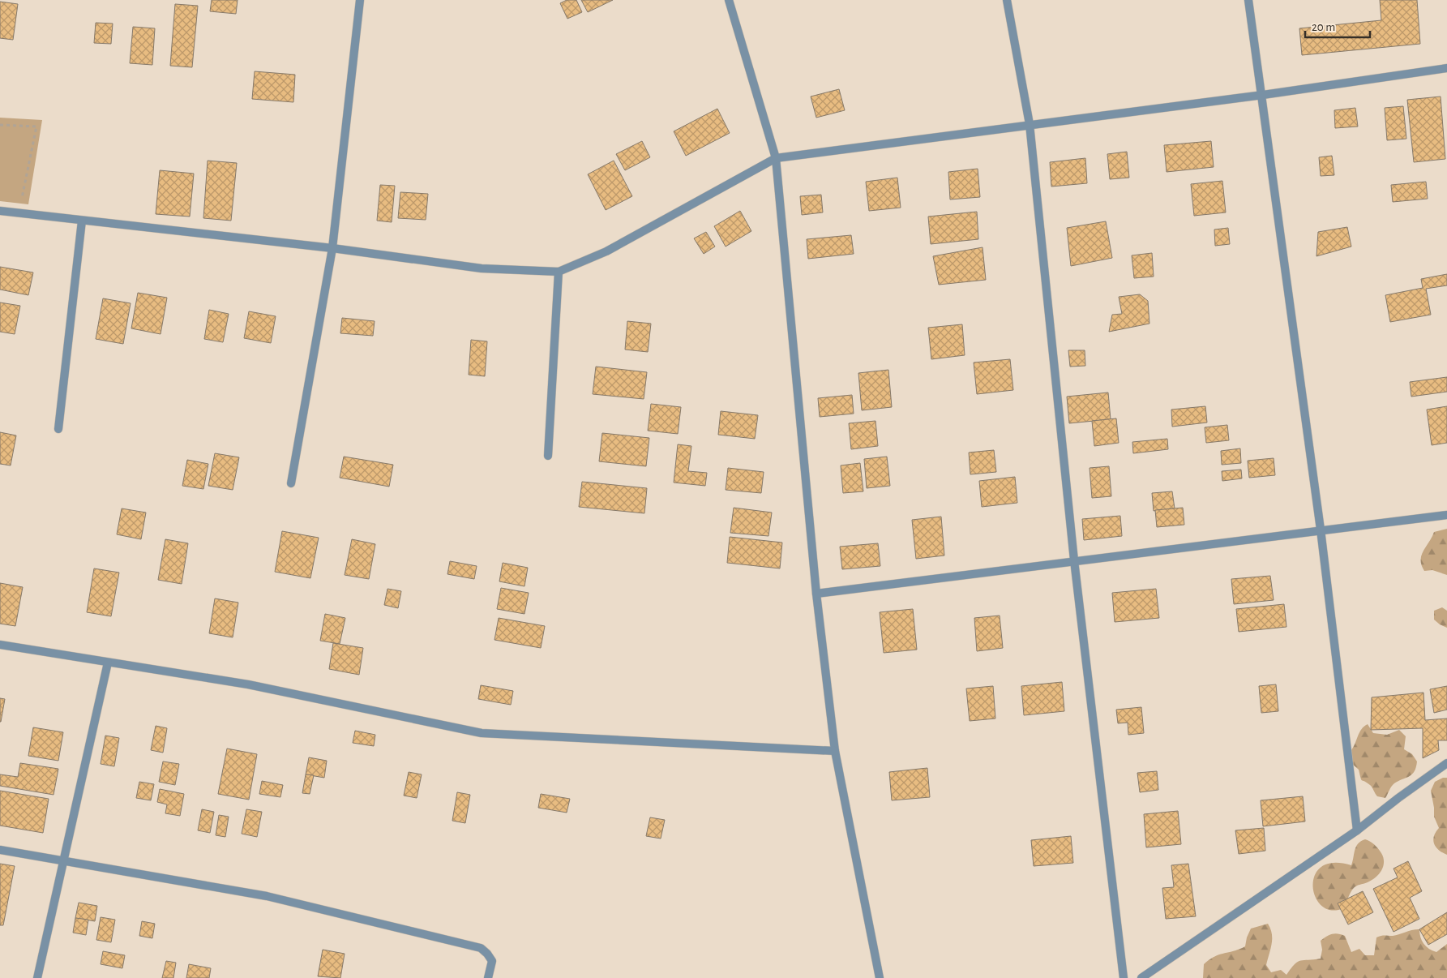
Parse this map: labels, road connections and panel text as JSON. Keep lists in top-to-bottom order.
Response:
{
  "scale_bar": "20 m"
}
